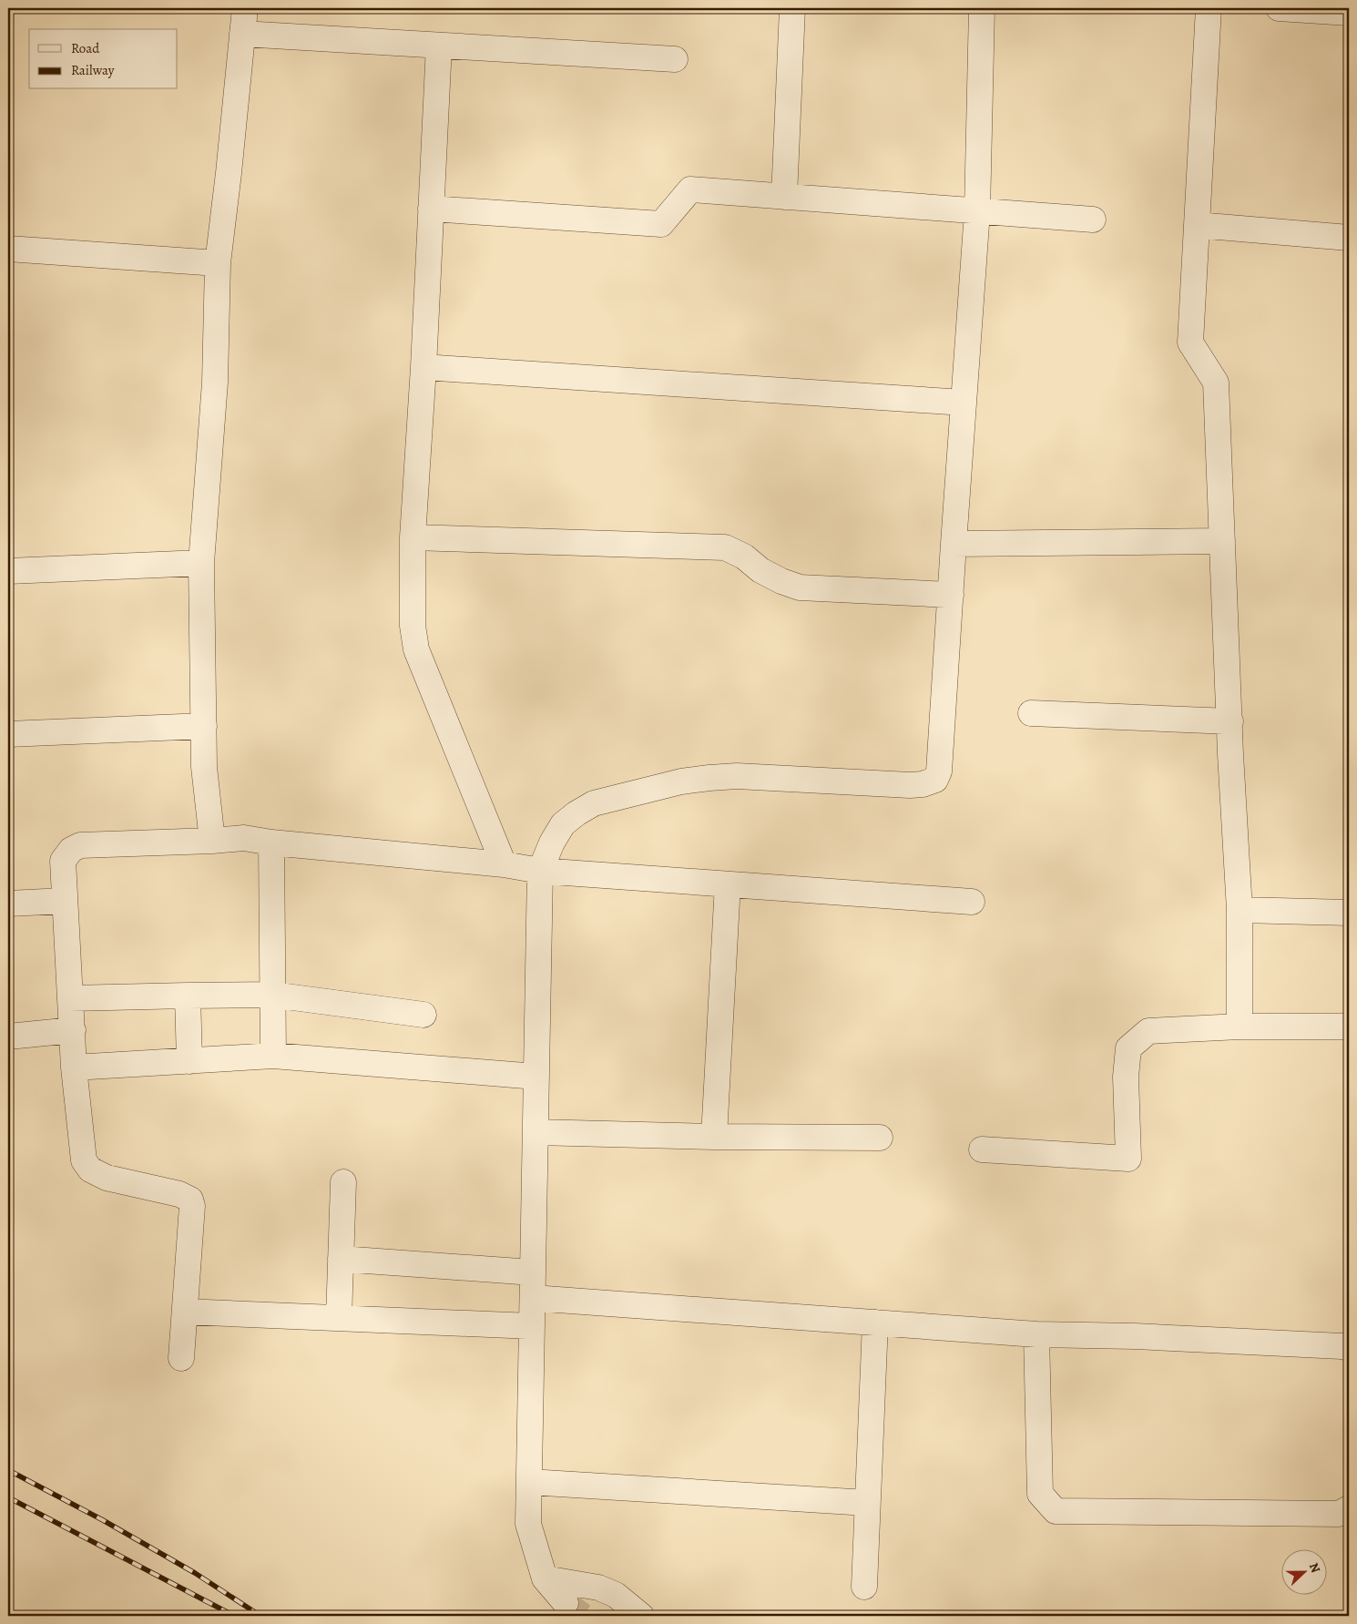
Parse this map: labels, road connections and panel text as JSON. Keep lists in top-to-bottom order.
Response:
{
  "legend": ["Road", "Railway"],
  "north": "right"
}
